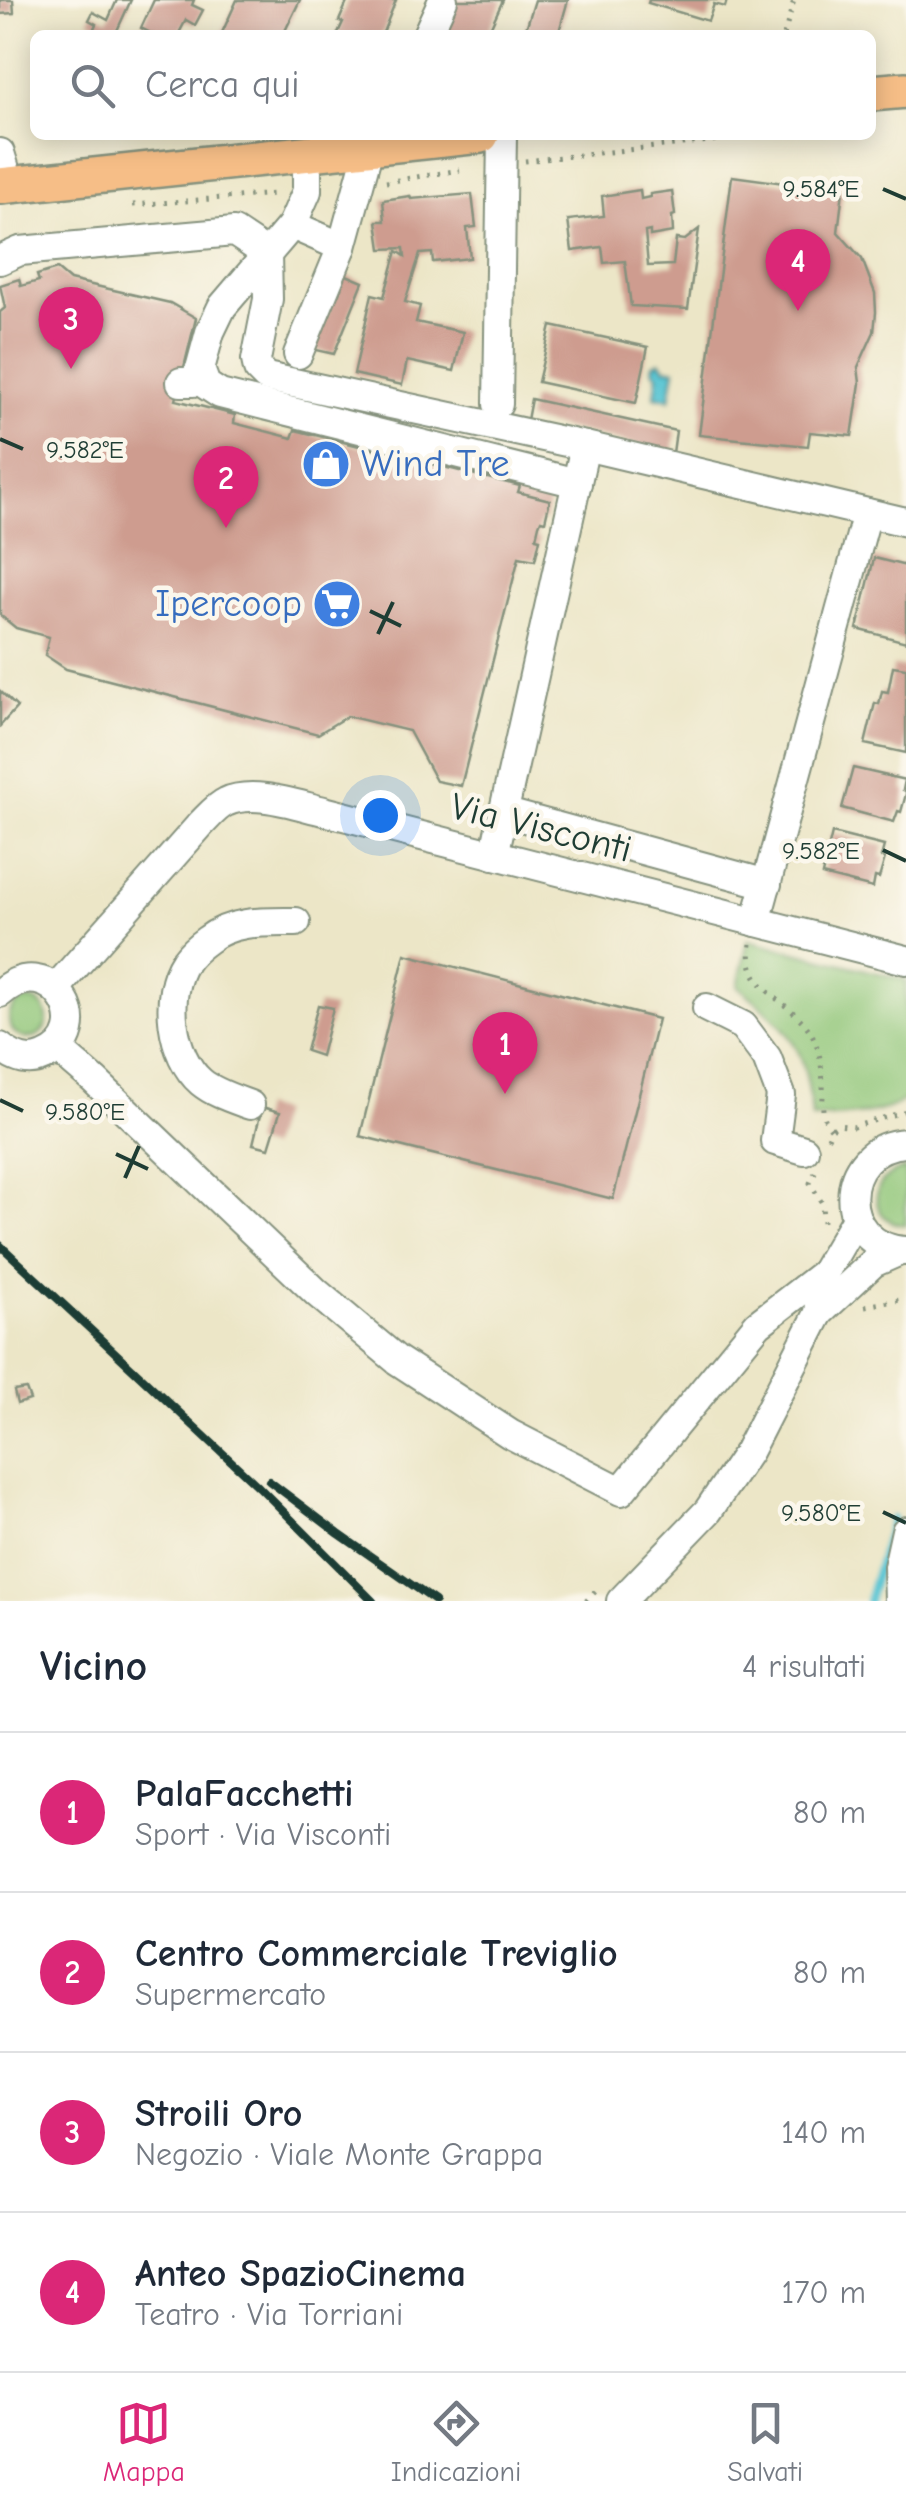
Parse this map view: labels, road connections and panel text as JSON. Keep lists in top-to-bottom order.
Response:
{
  "streets": {
    "street": ["Via Visconti"]
  },
  "places": {
    "shop": ["Wind Tre"],
    "supermarket": ["Ipercoop"]
  },
  "page": {
    "search": "Cerca qui",
    "pins": [
      "4",
      "3",
      "2",
      "1"
    ],
    "heading": ["Vicino", "4 risultati"],
    "list": [
      {
        "mark": "1",
        "name": "PalaFacchetti",
        "note": "Sport · Via Visconti",
        "value": "80 m"
      },
      {
        "mark": "2",
        "name": "Centro Commerciale Treviglio",
        "note": "Supermercato",
        "value": "80 m"
      },
      {
        "mark": "3",
        "name": "Stroili Oro",
        "note": "Negozio · Viale Monte Grappa",
        "value": "140 m"
      },
      {
        "mark": "4",
        "name": "Anteo SpazioCinema",
        "note": "Teatro · Via Torriani",
        "value": "170 m"
      }
    ],
    "nav": ["Mappa", "Indicazioni", "Salvati"]
  },
  "coordinates": ["9.584°E", "9.582°E", "9.580°E"]
}
